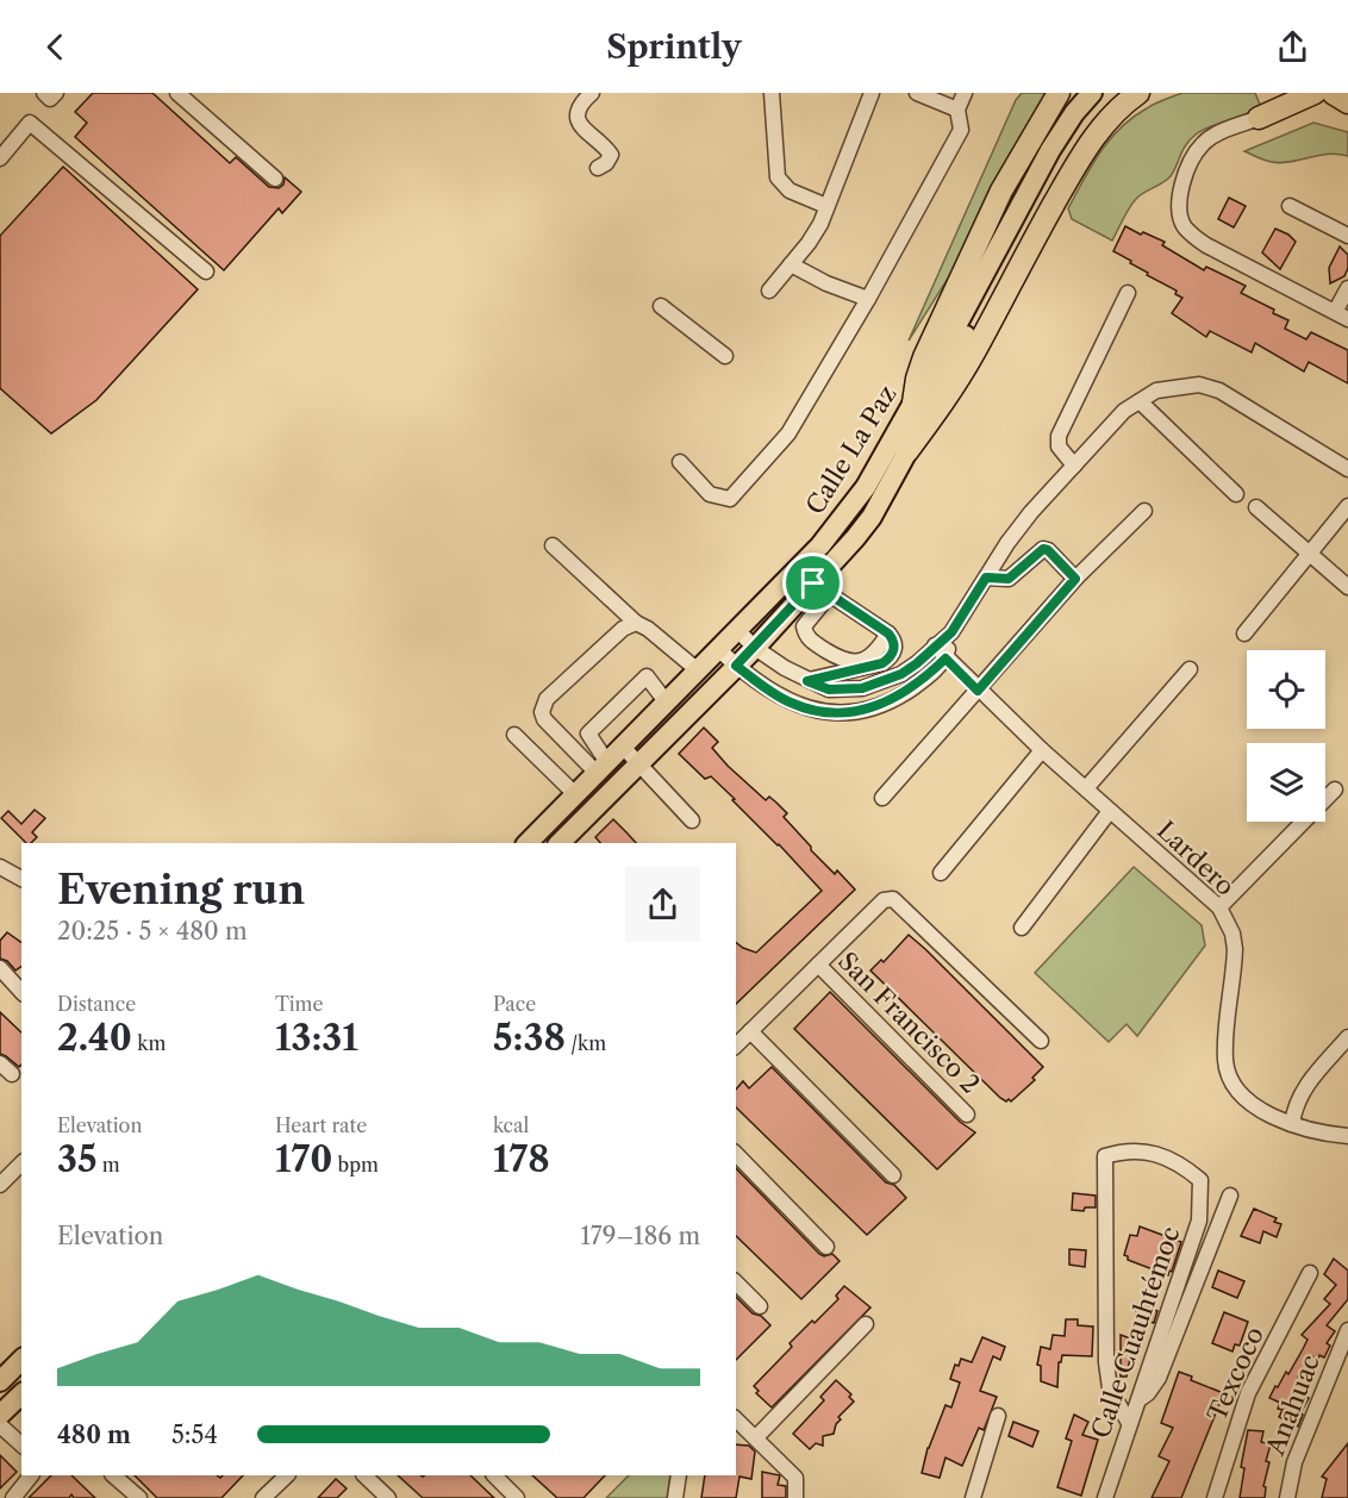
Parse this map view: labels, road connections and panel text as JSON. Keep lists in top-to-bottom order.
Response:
{
  "streets": {
    "main road": ["Calle La Paz"],
    "street": [
      "Lardero",
      "San Francisco 2",
      "Calle Cuauhtémoc",
      "Texcoco",
      "Anahuac"
    ]
  },
  "page": {
    "header": "Sprintly",
    "heading": ["Evening run", "20:25 · 5 × 480 m"],
    "stats": [
      ["Distance", "2.40 km"],
      ["Time", "13:31"],
      ["Pace", "5:38 /km"],
      ["Elevation", "35 m"],
      ["Heart rate", "170 bpm"],
      ["kcal", "178"]
    ],
    "chart": ["Elevation", "179–186 m"],
    "list": [
      {
        "name": "480 m",
        "note": "5:54"
      }
    ]
  }
}
